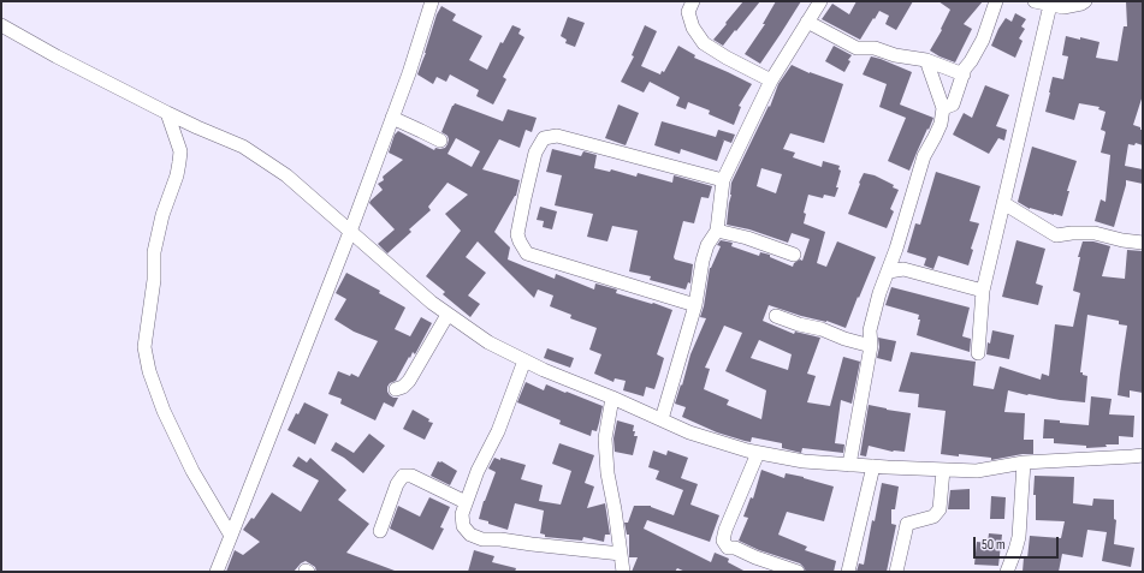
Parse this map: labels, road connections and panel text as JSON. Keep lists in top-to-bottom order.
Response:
{
  "scale_bar": "50 m"
}
